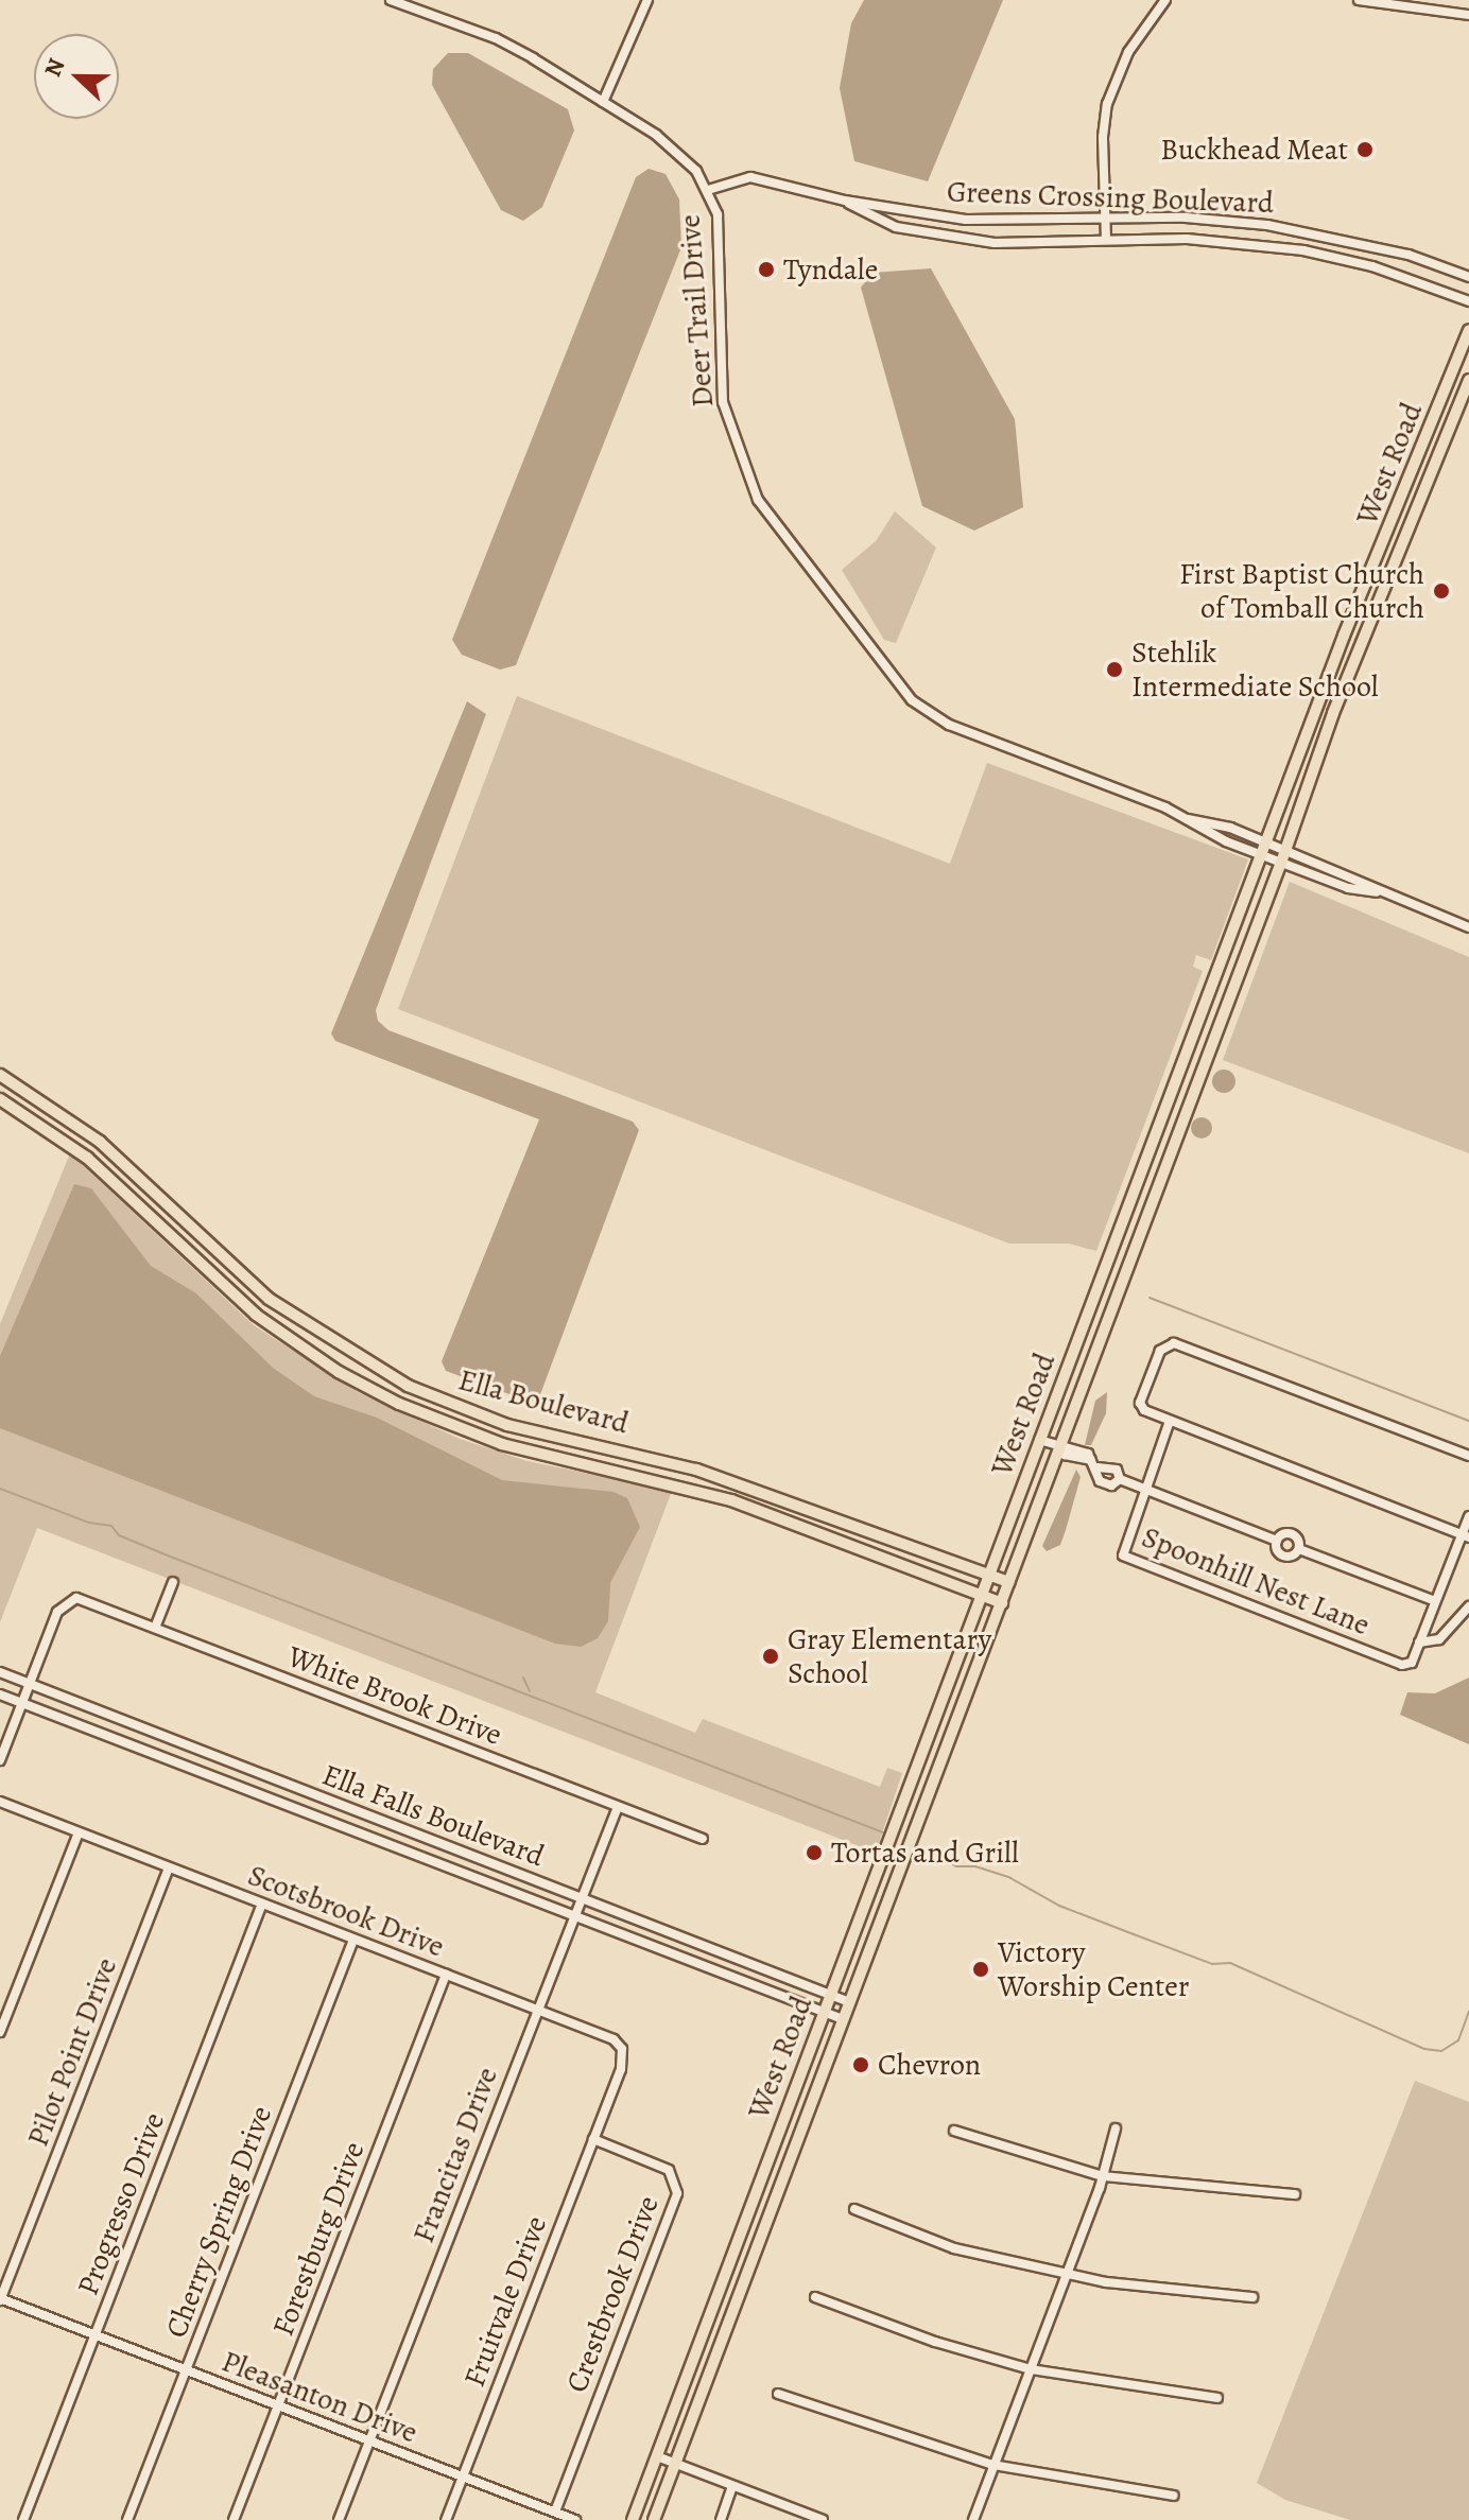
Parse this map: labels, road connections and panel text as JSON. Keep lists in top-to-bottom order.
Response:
{
  "streets": {
    "main road": ["West Road", "Ella Boulevard"],
    "street": [
      "Greens Crossing Boulevard",
      "Deer Trail Drive",
      "Spoonhill Nest Lane",
      "White Brook Drive",
      "Ella Falls Boulevard",
      "Scotsbrook Drive",
      "Pilot Point Drive",
      "Francitas Drive",
      "Progresso Drive",
      "Cherry Spring Drive",
      "Forestburg Drive",
      "Crestbrook Drive",
      "Fruitvale Drive",
      "Pleasanton Drive"
    ]
  },
  "crossings": [
    ["Greens Crossing Boulevard", "Deer Trail Drive"],
    ["Deer Trail Drive", "West Road"],
    ["West Road", "Ella Boulevard"],
    ["West Road", "Ella Falls Boulevard"],
    ["White Brook Drive", "Ella Falls Boulevard"],
    ["White Brook Drive", "Francitas Drive"],
    ["Ella Falls Boulevard", "Francitas Drive"],
    ["Scotsbrook Drive", "Pilot Point Drive"],
    ["Scotsbrook Drive", "Francitas Drive"],
    ["Scotsbrook Drive", "Progresso Drive"],
    ["Scotsbrook Drive", "Cherry Spring Drive"],
    ["Scotsbrook Drive", "Forestburg Drive"],
    ["Scotsbrook Drive", "Fruitvale Drive"],
    ["Pilot Point Drive", "Pleasanton Drive"],
    ["Francitas Drive", "Pleasanton Drive"],
    ["Progresso Drive", "Pleasanton Drive"],
    ["Cherry Spring Drive", "Pleasanton Drive"],
    ["Forestburg Drive", "Pleasanton Drive"],
    ["Crestbrook Drive", "Fruitvale Drive"],
    ["Crestbrook Drive", "Pleasanton Drive"],
    ["Fruitvale Drive", "Pleasanton Drive"]
  ],
  "places": [
    "Buckhead Meat",
    "Tyndale",
    "First Baptist Church of Tomball Church",
    "Stehlik Intermediate School",
    "Gray Elementary School",
    "Tortas and Grill",
    "Victory Worship Center",
    "Chevron"
  ],
  "north": "left"
}
